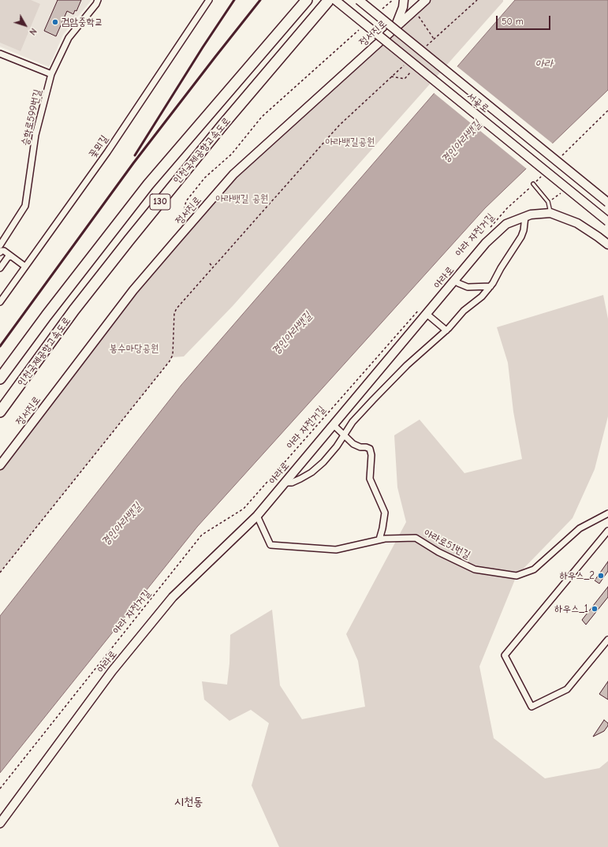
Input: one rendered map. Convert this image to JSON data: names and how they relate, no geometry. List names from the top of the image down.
{
  "streets": {
    "highway": ["인천국제공항고속도로", "130"],
    "main road": ["정서진로", "서곶로", "아라로"],
    "street": ["승학로599번길", "꽃뫼길", "아라로51번길"],
    "path": ["아라 자전거길"]
  },
  "crossings": [
    ["아라 자전거길", "아라로"],
    ["아라로", "아라로51번길"]
  ],
  "districts": ["시천동"],
  "water": ["아라", "경인아라뱃길"],
  "parks": ["아라뱃길공원", "아라뱃길 공원", "봉수마당공원"],
  "places": ["검암중학교", "하우스_2", "하우스_1"],
  "scale_bar": "50 m",
  "north": "bottom right"
}
